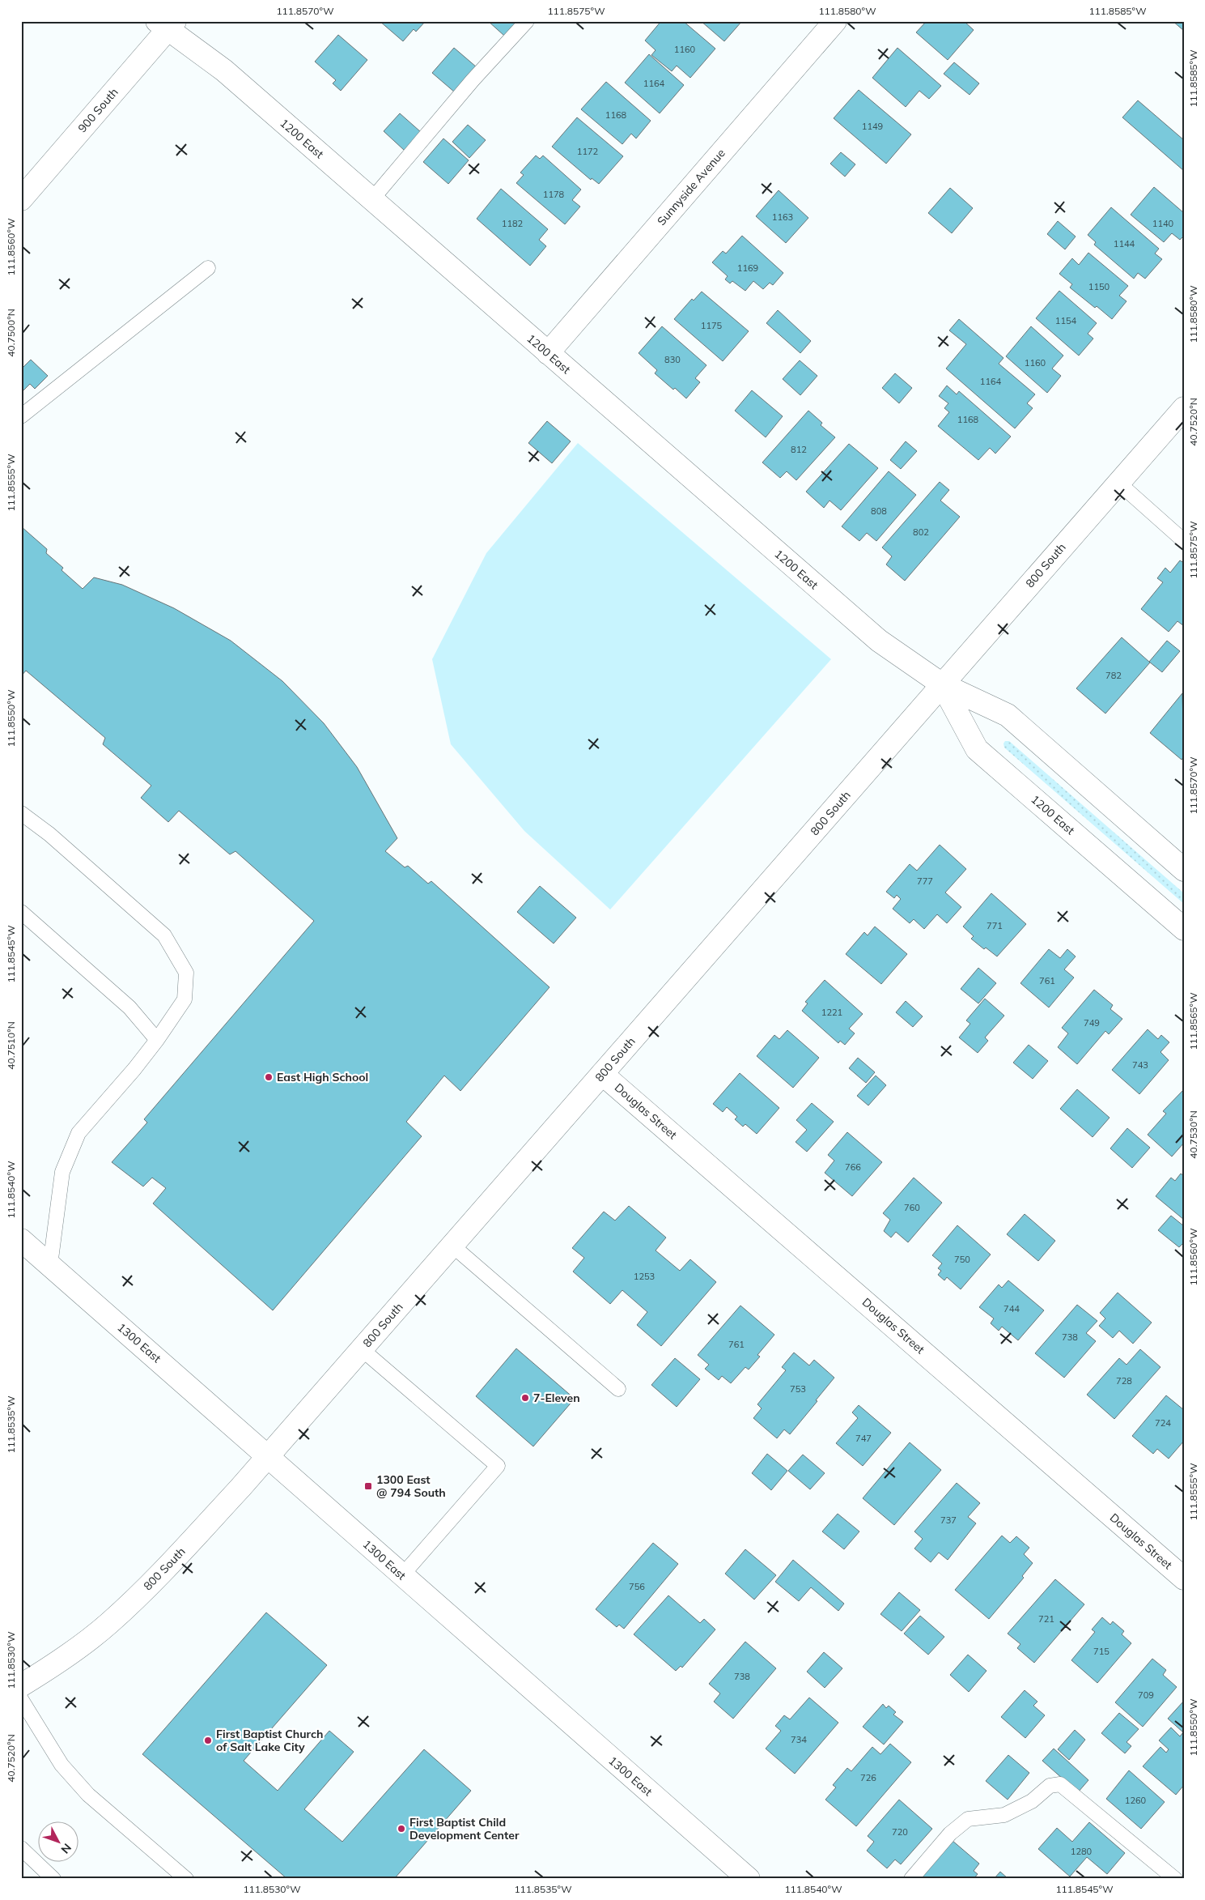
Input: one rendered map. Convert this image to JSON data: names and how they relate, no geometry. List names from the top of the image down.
{
  "streets": {
    "street": [
      "900 South",
      "1200 East",
      "Sunnyside Avenue",
      "800 South",
      "Douglas Street",
      "1300 East"
    ]
  },
  "crossings": [
    ["900 South", "1200 East"],
    ["1200 East", "Sunnyside Avenue"],
    ["1200 East", "800 South"],
    ["800 South", "Douglas Street"],
    ["800 South", "1300 East"]
  ],
  "places": {
    "other": [
      "East High School",
      "7-Eleven",
      "First Baptist Church of Salt Lake City",
      "First Baptist Child Development Center"
    ],
    "transit": ["1300 East @ 794 South"]
  },
  "house_numbers": [
    "1160",
    "1164",
    "1168",
    "1149",
    "1172",
    "1178",
    "1163",
    "1182",
    "1140",
    "1144",
    "1169",
    "1150",
    "1154",
    "1175",
    "830",
    "1160",
    "1164",
    "1168",
    "812",
    "808",
    "802",
    "782",
    "777",
    "771",
    "761",
    "1221",
    "749",
    "743",
    "766",
    "760",
    "750",
    "1253",
    "744",
    "738",
    "761",
    "728",
    "753",
    "724",
    "747",
    "737",
    "756",
    "721",
    "715",
    "738",
    "709",
    "734",
    "726",
    "1260",
    "720",
    "1280"
  ],
  "north": "bottom right",
  "coordinates": [
    "111.8570°W",
    "111.8575°W",
    "111.8580°W",
    "111.8585°W",
    "111.8560°W",
    "40.7500°N",
    "40.7520°N",
    "111.8555°W",
    "111.8550°W",
    "111.8545°W",
    "111.8565°W",
    "40.7510°N",
    "40.7530°N",
    "111.8540°W",
    "111.8535°W",
    "111.8530°W"
  ]
}
